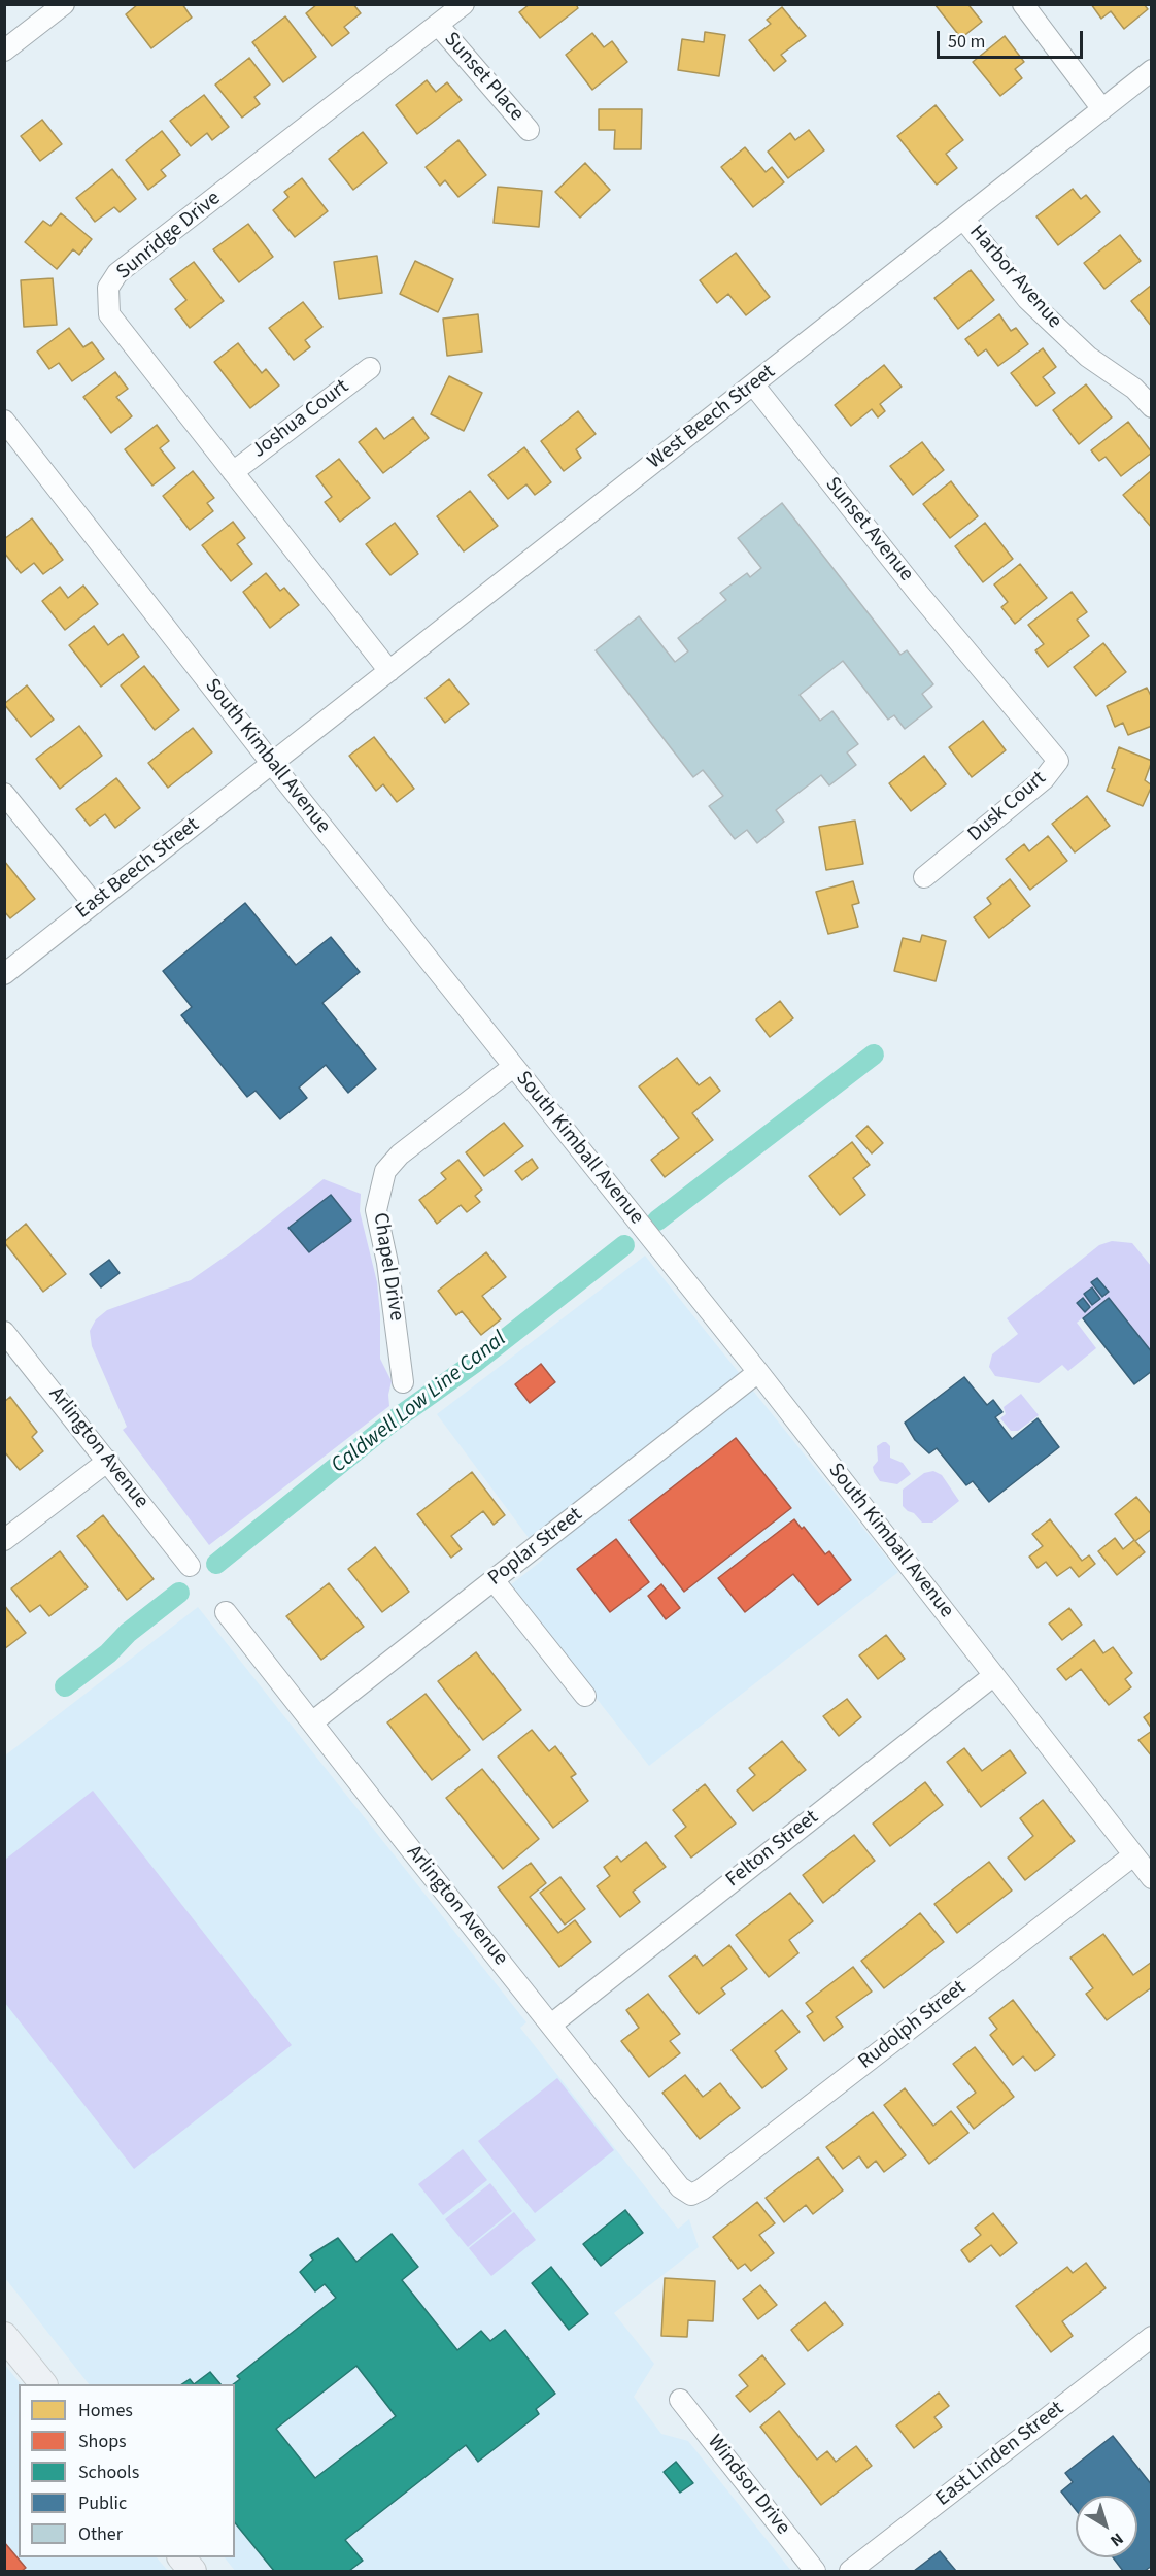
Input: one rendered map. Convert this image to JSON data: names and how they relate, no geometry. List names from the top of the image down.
{
  "streets": {
    "street": [
      "Sunset Place",
      "Sunridge Drive",
      "Harbor Avenue",
      "West Beech Street",
      "Joshua Court",
      "Sunset Avenue",
      "South Kimball Avenue",
      "Dusk Court",
      "East Beech Street",
      "Chapel Drive",
      "Arlington Avenue",
      "Poplar Street",
      "Felton Street",
      "Rudolph Street",
      "East Linden Street",
      "Windsor Drive"
    ]
  },
  "crossings": [
    ["Sunset Place", "Sunridge Drive"],
    ["Sunridge Drive", "West Beech Street"],
    ["Sunridge Drive", "Joshua Court"],
    ["Harbor Avenue", "West Beech Street"],
    ["West Beech Street", "Sunset Avenue"],
    ["West Beech Street", "South Kimball Avenue"],
    ["West Beech Street", "East Beech Street"],
    ["Sunset Avenue", "Dusk Court"],
    ["South Kimball Avenue", "East Beech Street"],
    ["South Kimball Avenue", "Chapel Drive"],
    ["South Kimball Avenue", "Poplar Street"],
    ["South Kimball Avenue", "Felton Street"],
    ["South Kimball Avenue", "Rudolph Street"],
    ["Arlington Avenue", "Poplar Street"],
    ["Arlington Avenue", "Felton Street"],
    ["Arlington Avenue", "Rudolph Street"]
  ],
  "water": ["Caldwell Low Line Canal"],
  "legend": [
    "Homes",
    "Shops",
    "Schools",
    "Public",
    "Other"
  ],
  "scale_bar": "50 m",
  "north": "bottom right"
}
